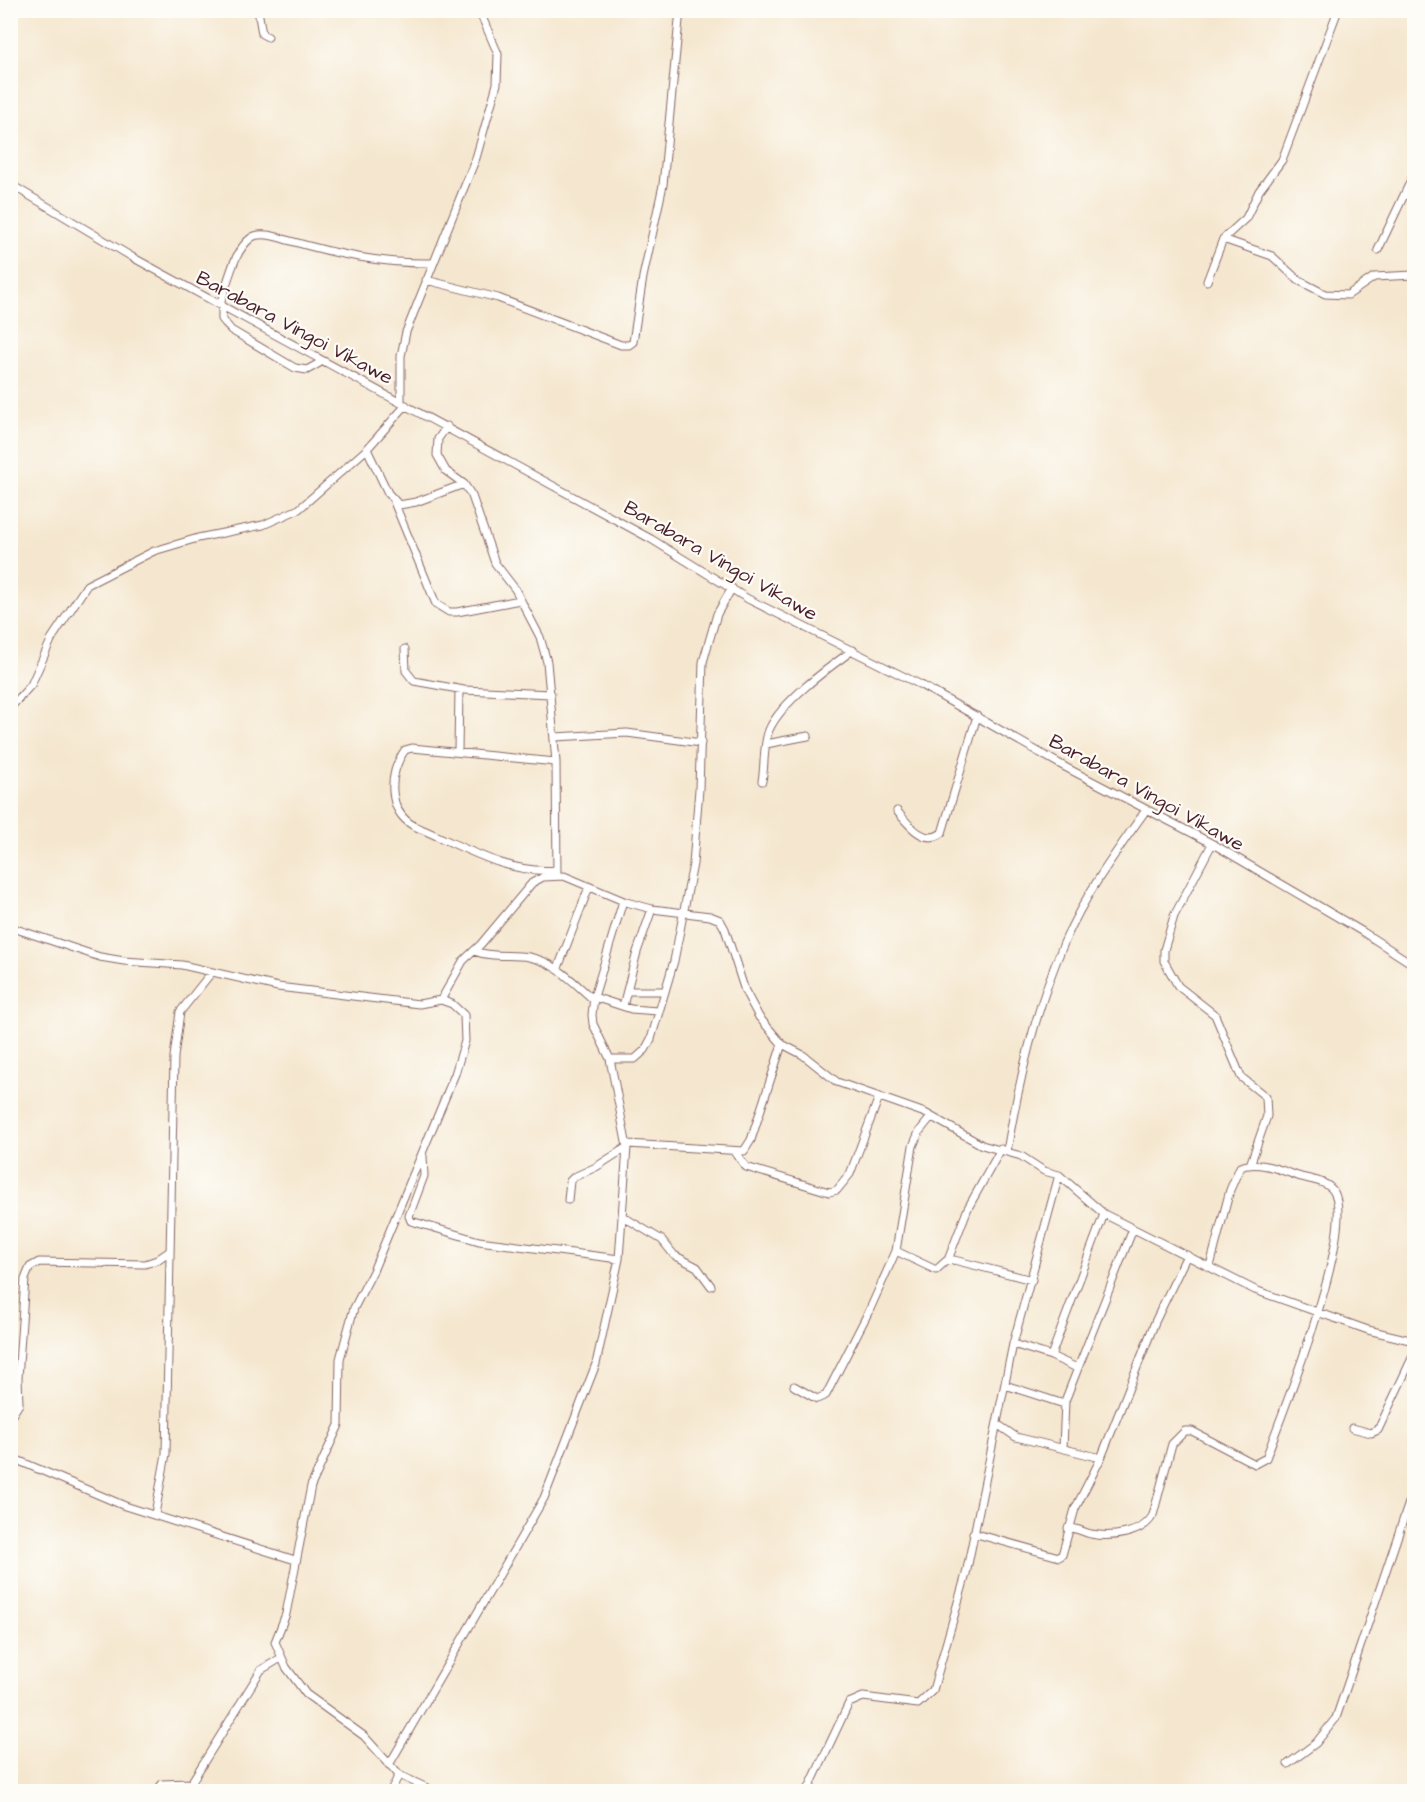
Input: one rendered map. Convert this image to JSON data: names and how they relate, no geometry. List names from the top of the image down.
{
  "streets": {
    "street": ["Barabara Vingoi Vikawe"]
  }
}
